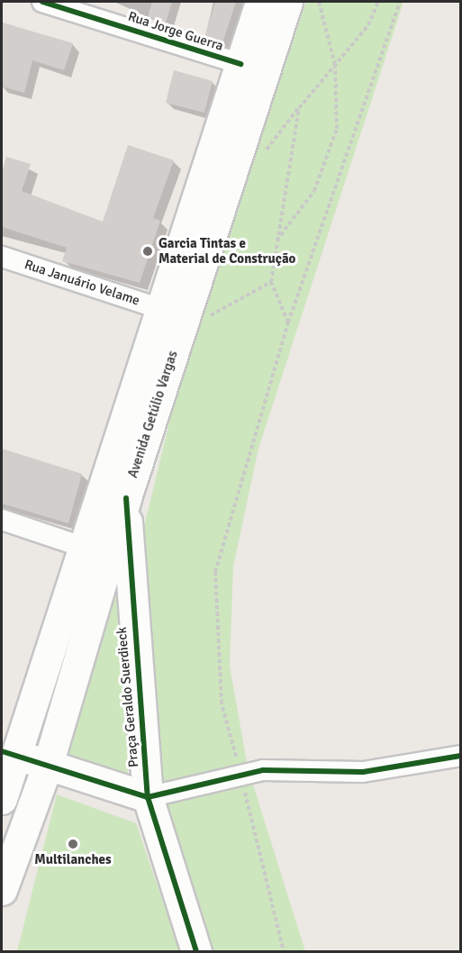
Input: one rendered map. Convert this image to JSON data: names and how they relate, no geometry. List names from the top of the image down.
{
  "streets": {
    "main road": ["Avenida Getúlio Vargas", "Praça Geraldo Suerdieck"],
    "street": ["Rua Jorge Guerra", "Rua Januário Velame"]
  },
  "crossings": [
    ["Rua Jorge Guerra", "Avenida Getúlio Vargas"],
    ["Rua Januário Velame", "Avenida Getúlio Vargas"],
    ["Avenida Getúlio Vargas", "Praça Geraldo Suerdieck"]
  ],
  "places": ["Garcia Tintas e Material de Construção", "Multilanches"]
}
